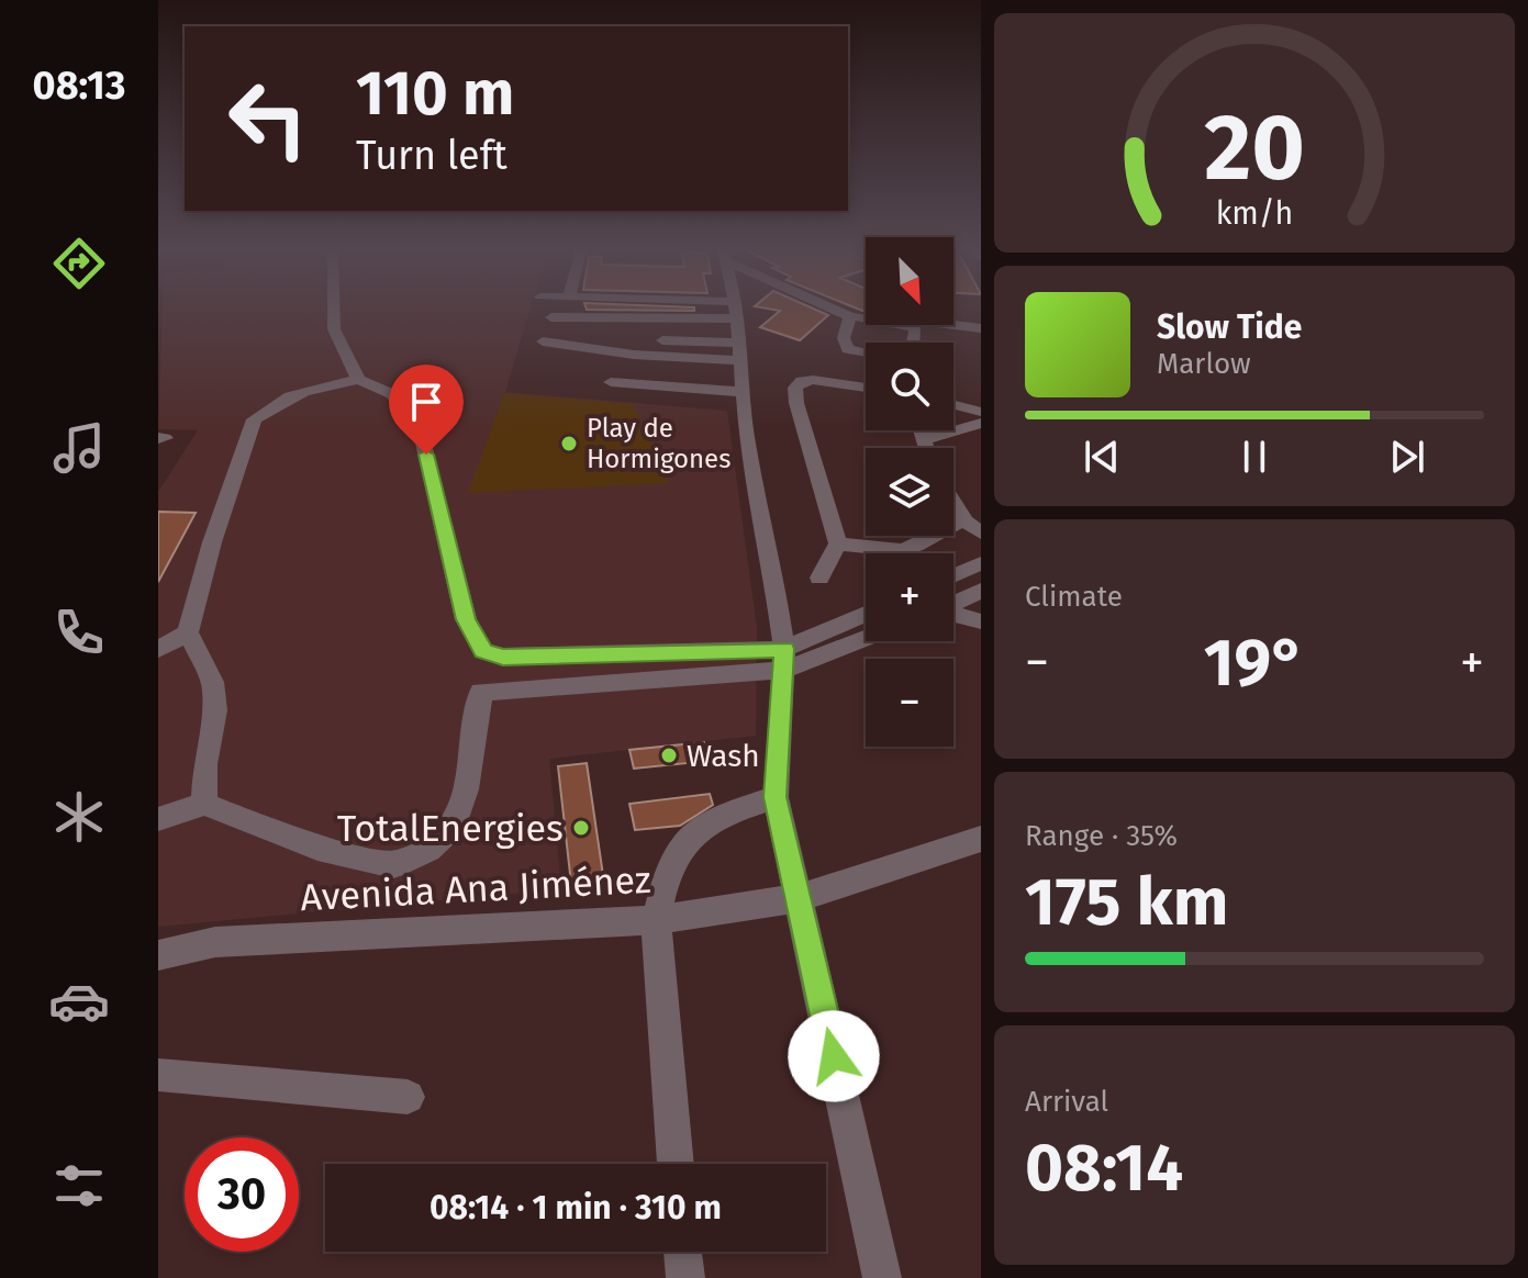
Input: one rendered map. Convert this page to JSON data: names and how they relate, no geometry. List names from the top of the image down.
{
  "streets": {
    "street": ["Avenida Ana Jiménez"]
  },
  "places": ["Play de Hormigones", "Wash", "TotalEnergies"],
  "north": "bottom right",
  "page": {
    "tabs": "08:13",
    "turn": ["110 m", "Turn left"],
    "map_buttons": ["+", "−"],
    "song": ["Slow Tide", "Marlow"],
    "tile": [
      "Climate",
      ["Range · 35%", "175 km"],
      ["Arrival", "08:14"]
    ],
    "heat": ["−", "19°", "+"],
    "limit": "30",
    "trip": "08:14 · 1 min · 310 m",
    "gauge": ["20", "km/h"]
  }
}
